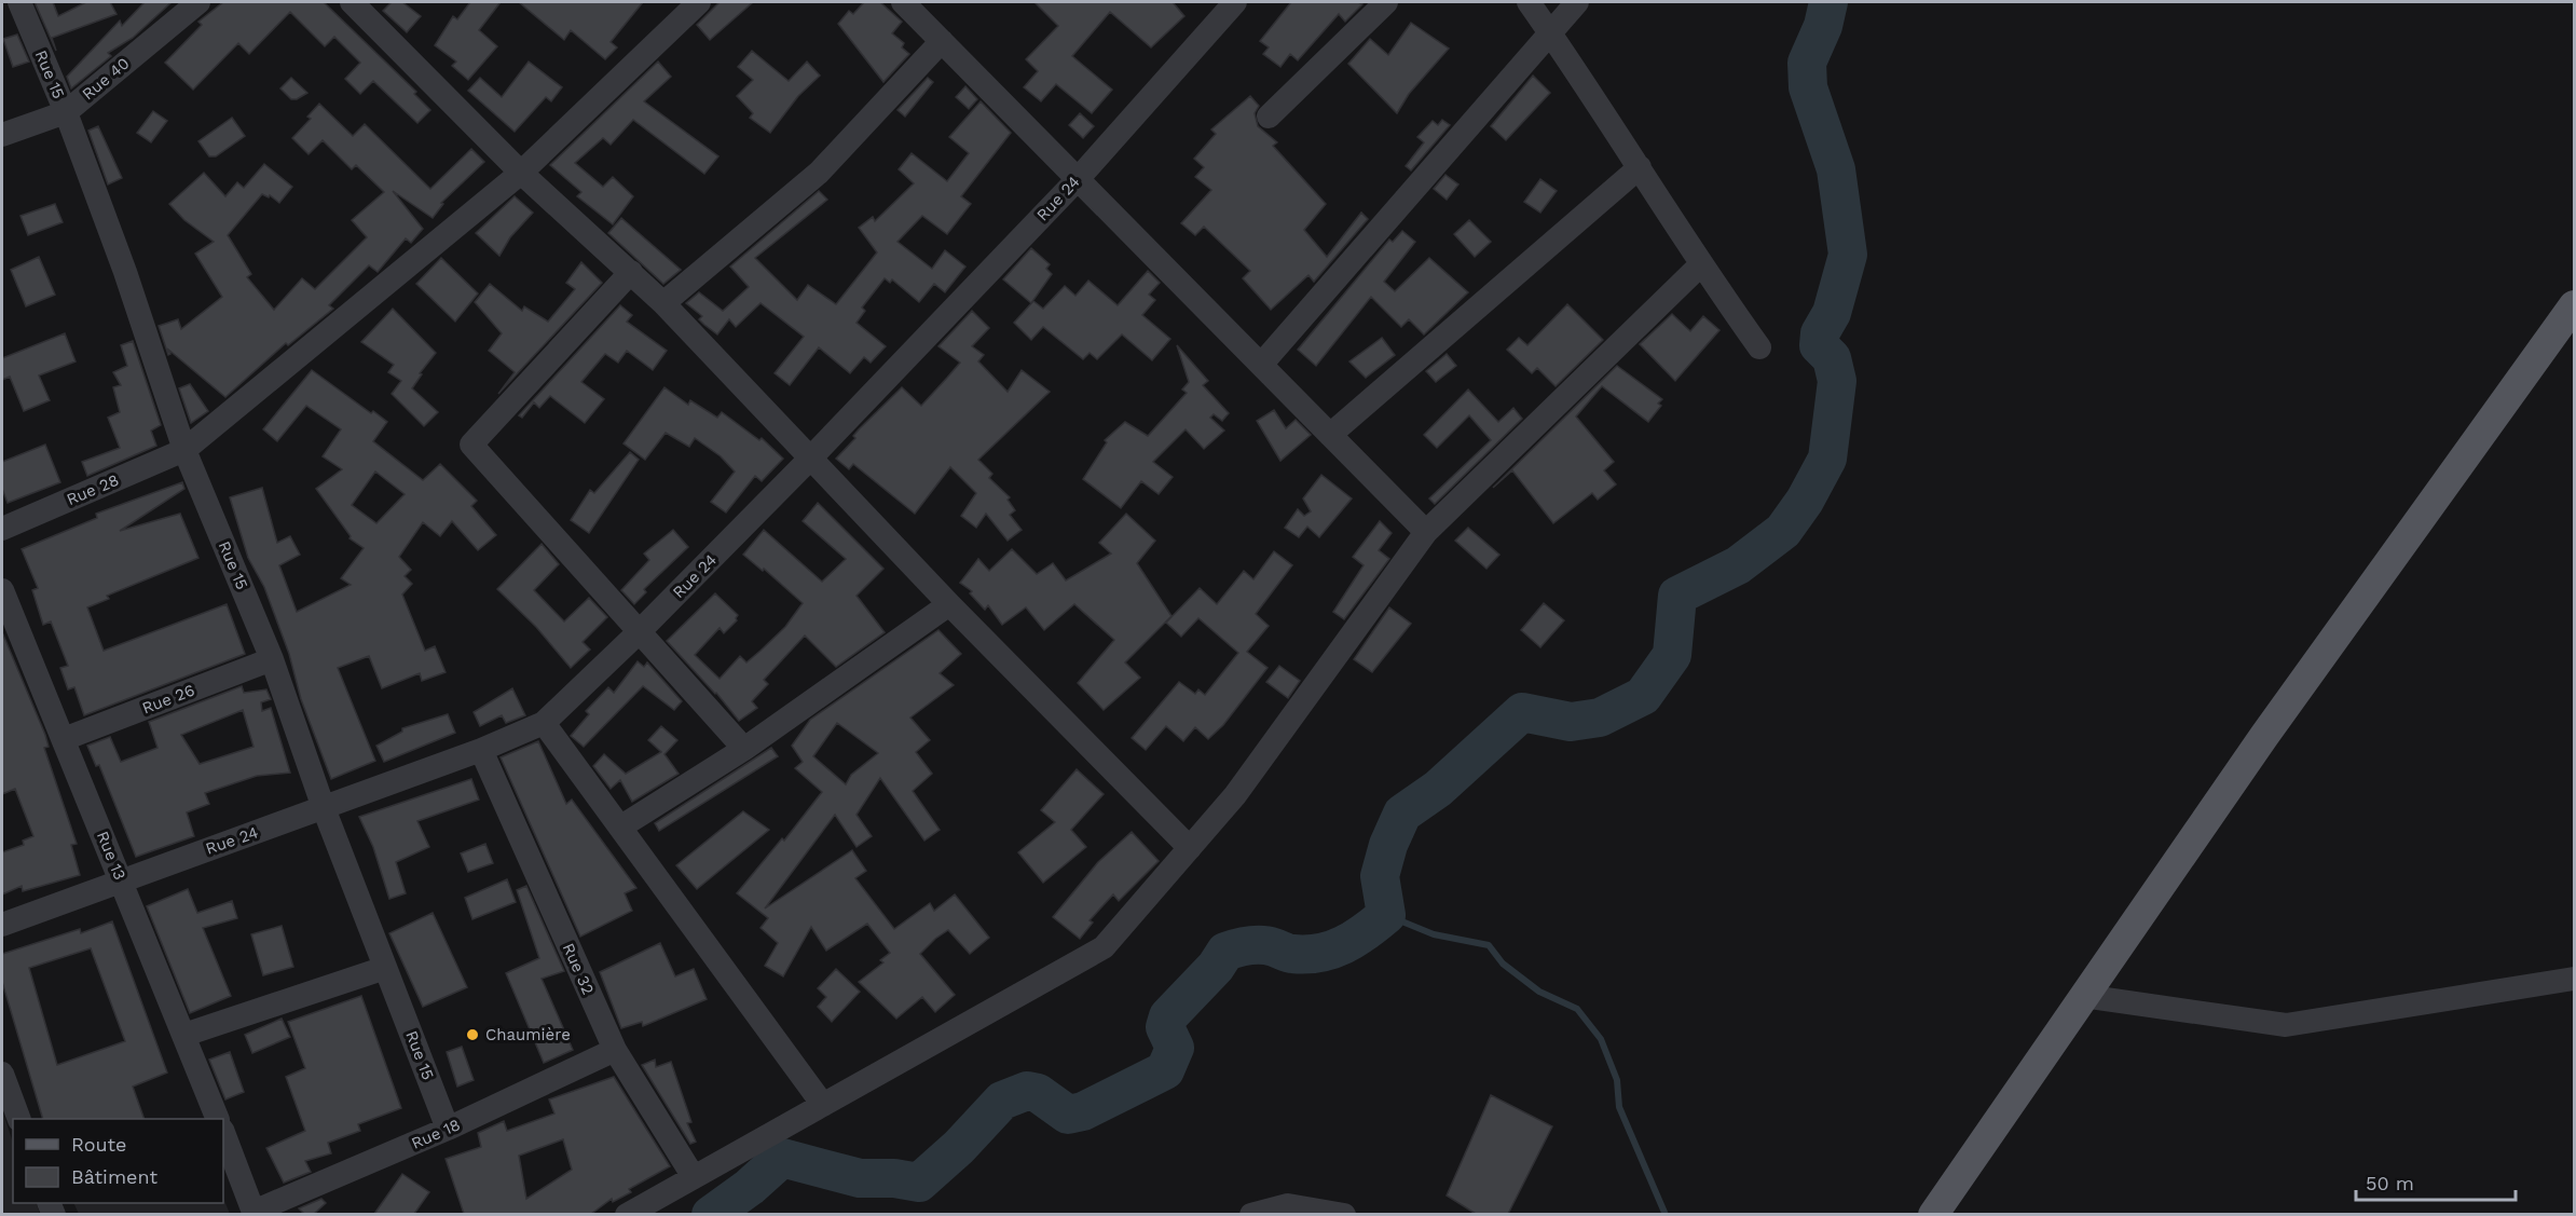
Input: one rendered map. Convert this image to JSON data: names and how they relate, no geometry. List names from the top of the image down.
{
  "streets": {
    "street": [
      "Rue 15",
      "Rue 40",
      "Rue 24",
      "Rue 28",
      "Rue 26",
      "Rue 13",
      "Rue 32",
      "Rue 18"
    ]
  },
  "crossings": [
    ["Rue 15", "Rue 40"],
    ["Rue 15", "Rue 24"],
    ["Rue 15", "Rue 28"],
    ["Rue 15", "Rue 26"],
    ["Rue 15", "Rue 18"],
    ["Rue 24", "Rue 13"],
    ["Rue 24", "Rue 32"],
    ["Rue 26", "Rue 13"],
    ["Rue 32", "Rue 18"]
  ],
  "places": ["Chaumière"],
  "legend": ["Route", "Bâtiment"],
  "scale_bar": "50 m"
}
